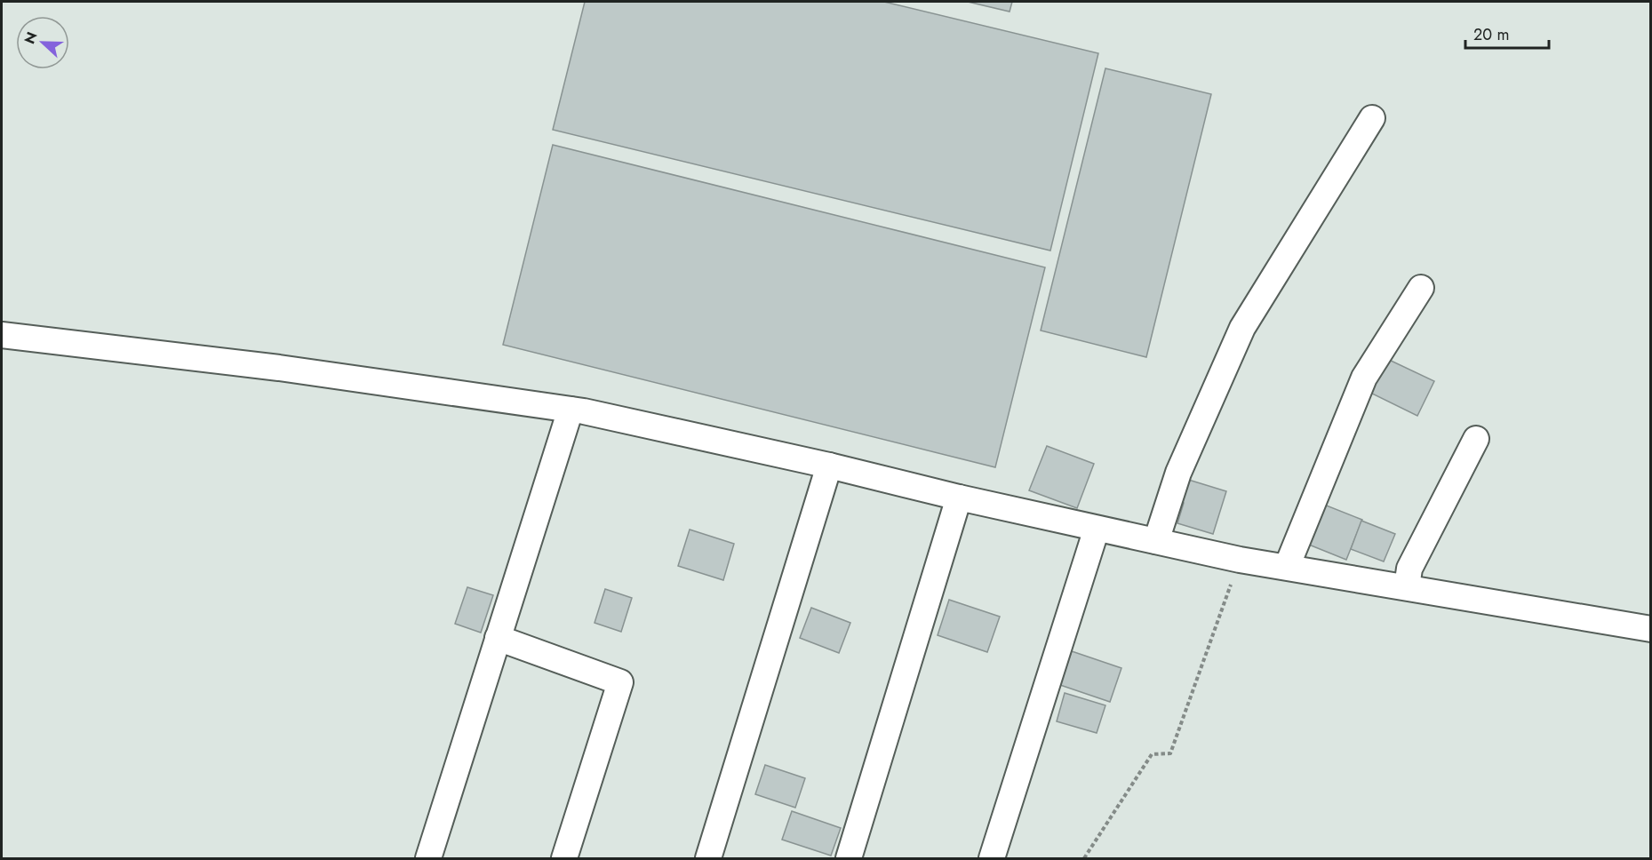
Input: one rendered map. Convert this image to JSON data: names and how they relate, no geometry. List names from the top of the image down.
{
  "scale_bar": "20 m",
  "north": "left"
}
